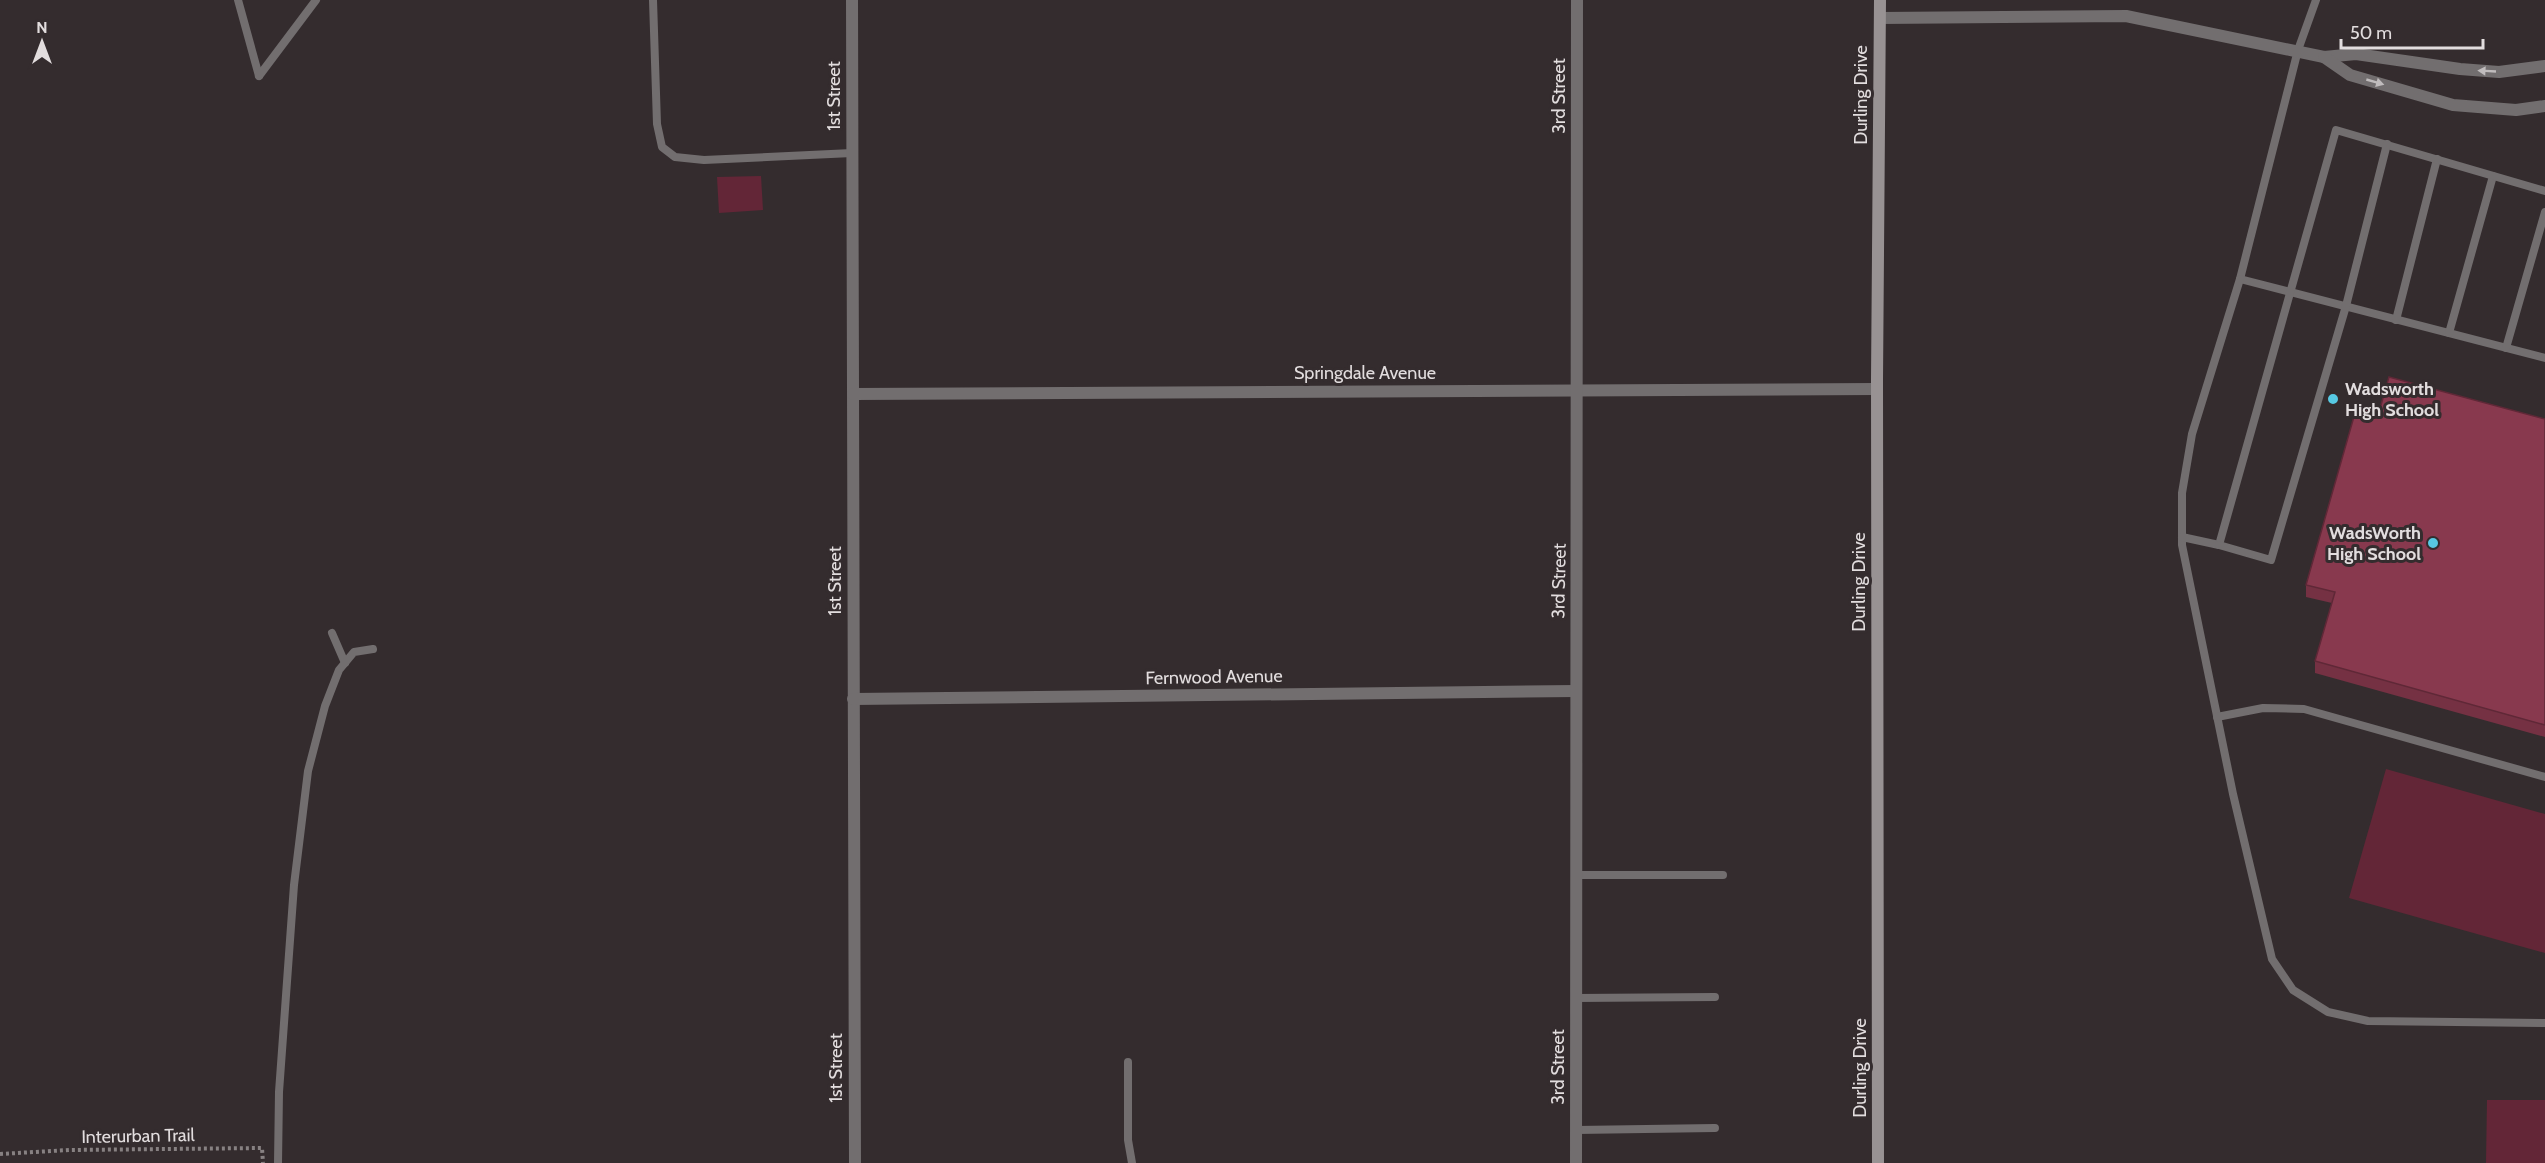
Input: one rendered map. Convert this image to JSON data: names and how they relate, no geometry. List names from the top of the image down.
{
  "streets": {
    "street": [
      "Durling Drive",
      "1st Street",
      "3rd Street",
      "Springdale Avenue",
      "Fernwood Avenue"
    ],
    "path": ["Interurban Trail"]
  },
  "crossings": [
    ["Durling Drive", "Springdale Avenue"],
    ["1st Street", "Springdale Avenue"],
    ["1st Street", "Fernwood Avenue"],
    ["3rd Street", "Springdale Avenue"],
    ["3rd Street", "Fernwood Avenue"]
  ],
  "places": ["Wadsworth High School", "WadsWorth High School"],
  "scale_bar": "50 m",
  "north": "top"
}
